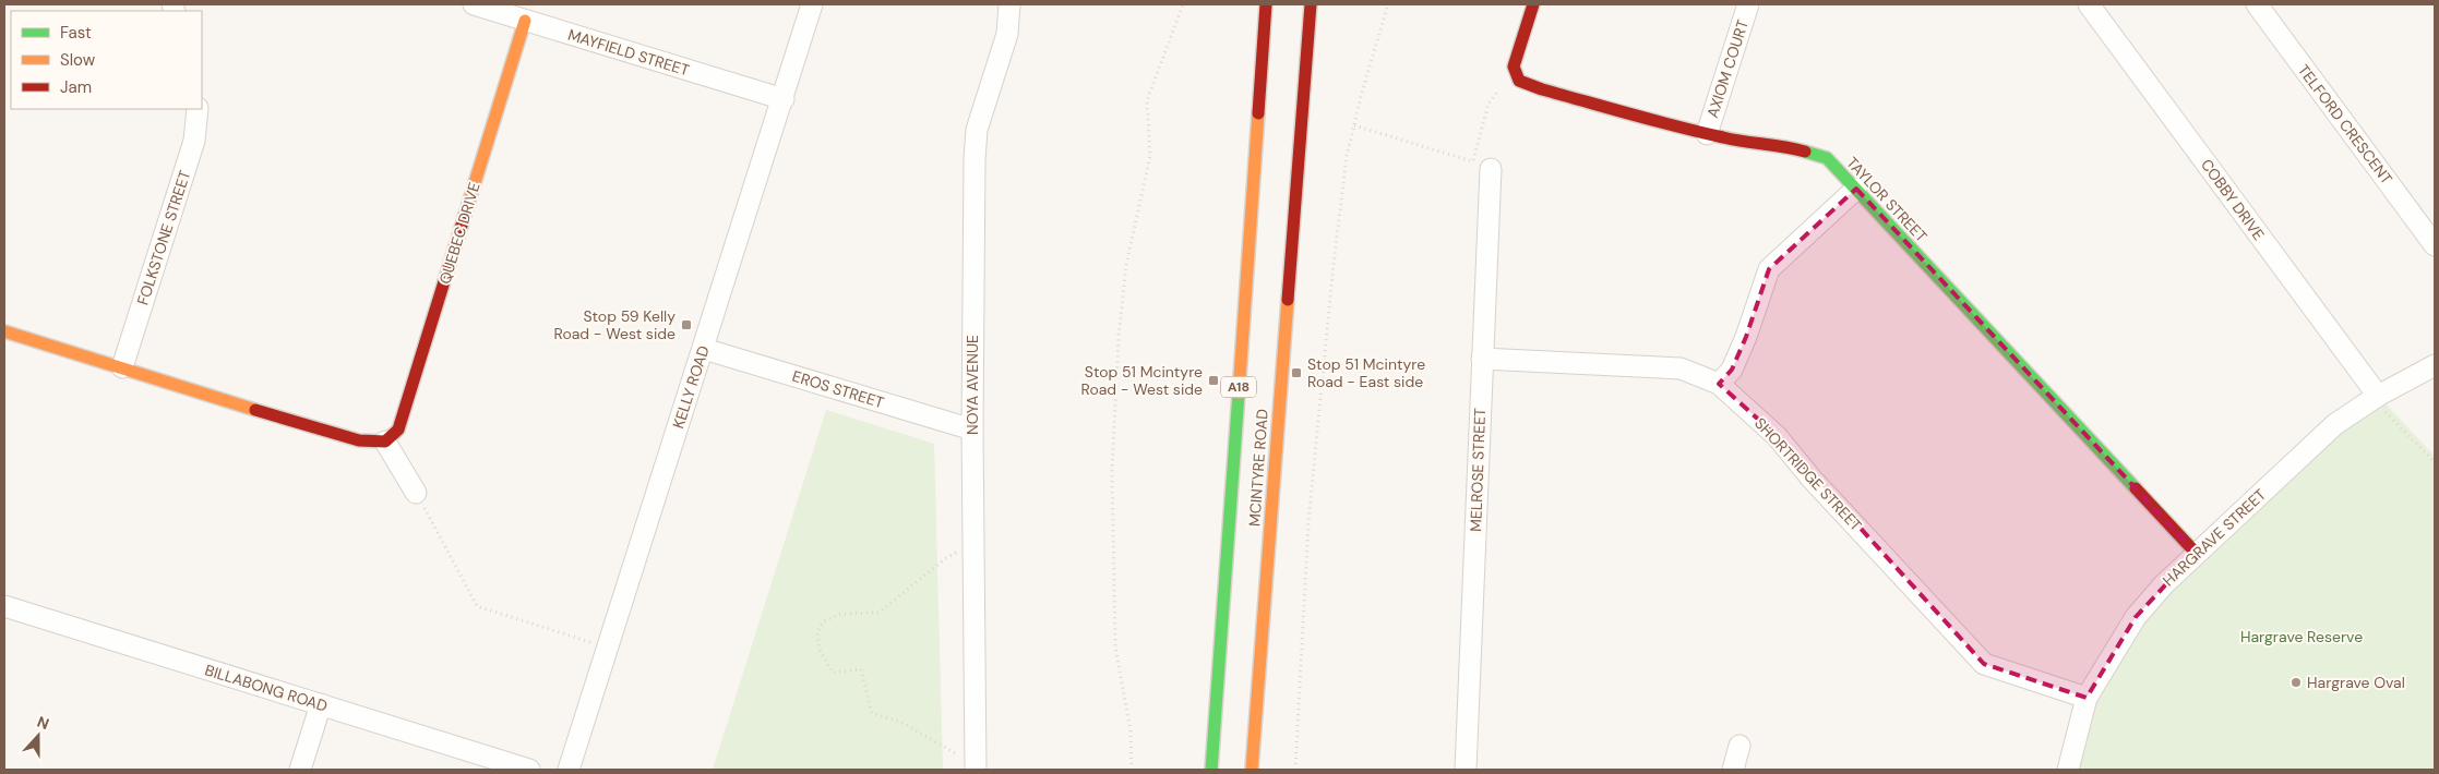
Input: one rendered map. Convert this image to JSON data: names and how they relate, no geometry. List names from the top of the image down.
{
  "streets": {
    "street": [
      "MAYFIELD STREET",
      "AXIOM COURT",
      "TELFORD CRESCENT",
      "TAYLOR STREET",
      "COBBY DRIVE",
      "QUEBEC DRIVE",
      "FOLKSTONE STREET",
      "NOYA AVENUE",
      "KELLY ROAD",
      "A18",
      "EROS STREET",
      "MCINTYRE ROAD",
      "MELROSE STREET",
      "SHORTRIDGE STREET",
      "HARGRAVE STREET",
      "BILLABONG ROAD"
    ]
  },
  "crossings": [
    ["MAYFIELD STREET", "QUEBEC DRIVE"],
    ["MAYFIELD STREET", "KELLY ROAD"],
    ["AXIOM COURT", "TAYLOR STREET"],
    ["TAYLOR STREET", "HARGRAVE STREET"],
    ["COBBY DRIVE", "HARGRAVE STREET"],
    ["NOYA AVENUE", "EROS STREET"],
    ["KELLY ROAD", "EROS STREET"],
    ["MELROSE STREET", "SHORTRIDGE STREET"],
    ["SHORTRIDGE STREET", "HARGRAVE STREET"]
  ],
  "parks": ["Hargrave Reserve"],
  "places": {
    "transit": ["Stop 59 Kelly Road - West side", "Stop 51 Mcintyre Road - East side", "Stop 51 Mcintyre Road - West side"],
    "other": ["Hargrave Oval"]
  },
  "legend": ["Fast", "Slow", "Jam"],
  "north": "top"
}
